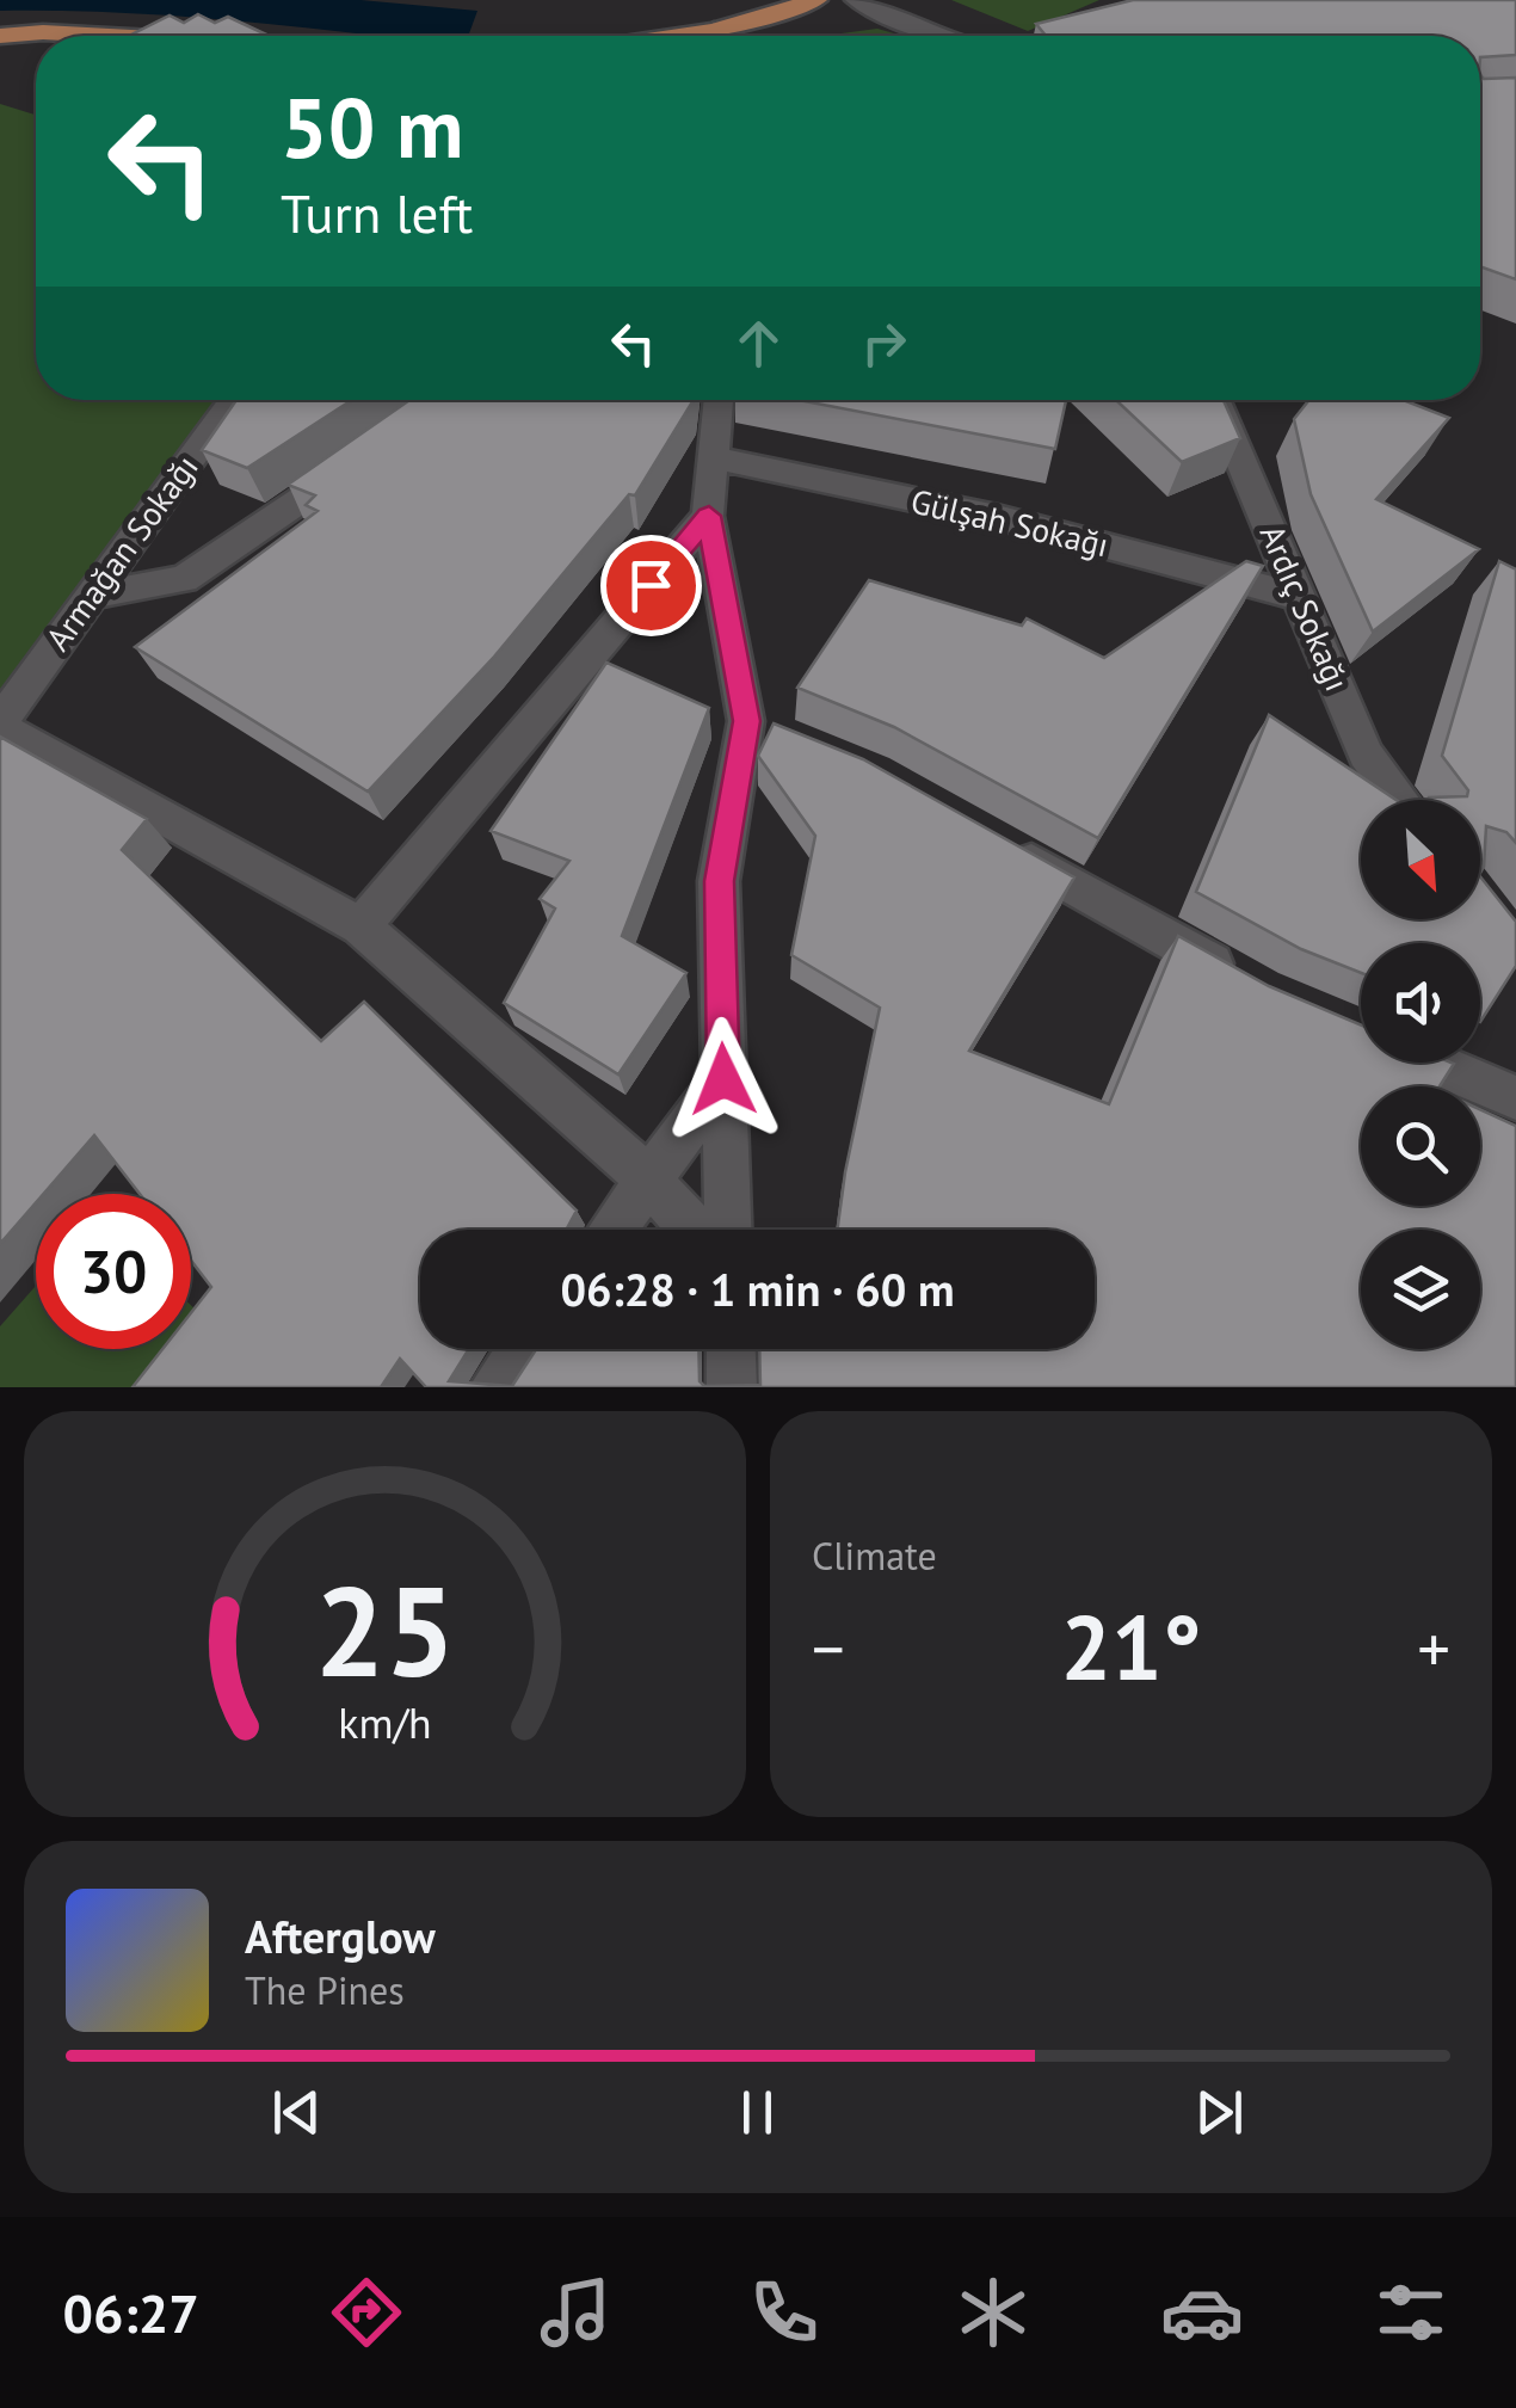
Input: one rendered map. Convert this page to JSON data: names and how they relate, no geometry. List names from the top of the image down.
{
  "streets": {
    "street": ["Gülşah Sokağı", "Armağan Sokağı", "Ardıç Sokağı"]
  },
  "crossings": [
    ["Gülşah Sokağı", "Ardıç Sokağı"]
  ],
  "north": "bottom right",
  "page": {
    "turn": ["50 m", "Turn left"],
    "limit": "30",
    "trip": "06:28 · 1 min · 60 m",
    "tile": "Climate",
    "heat": ["−", "21°", "+"],
    "song": ["Afterglow", "The Pines"],
    "tabs": "06:27",
    "gauge": ["25", "km/h"]
  }
}
